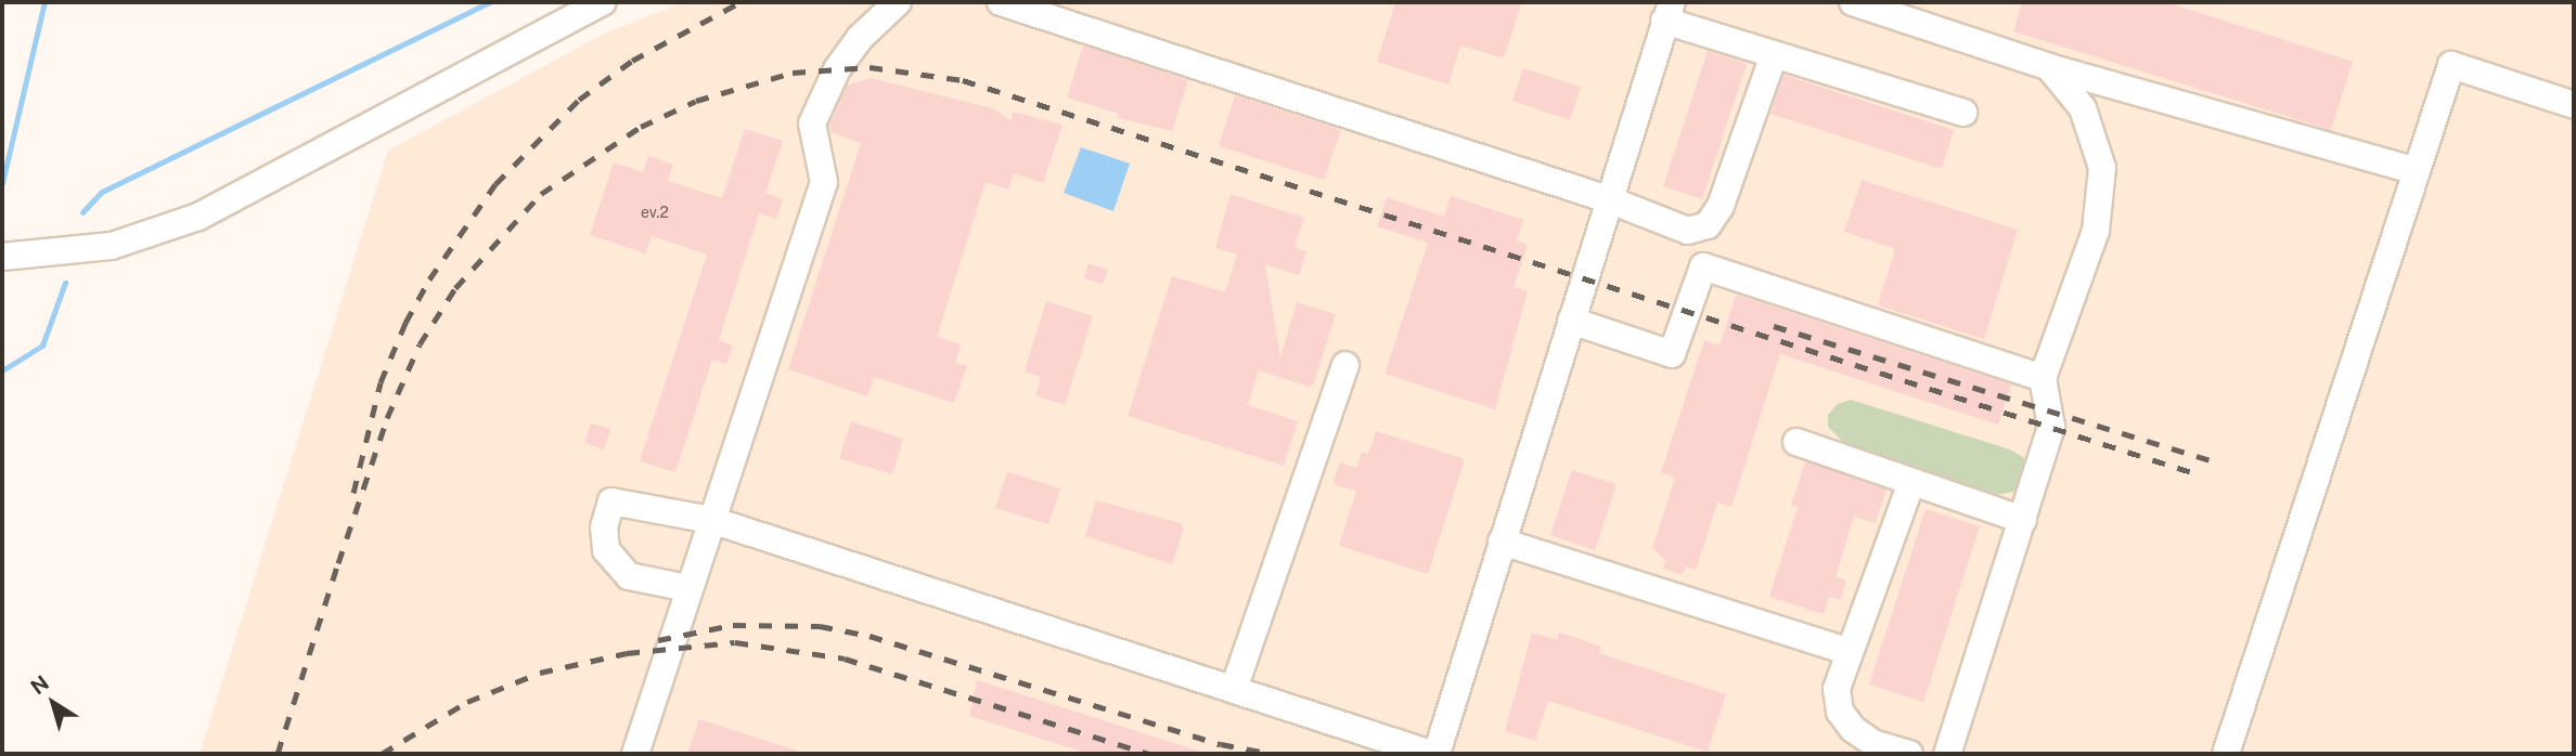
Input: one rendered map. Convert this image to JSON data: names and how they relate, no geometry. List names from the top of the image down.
{
  "house_numbers": ["ev.2"],
  "north": "top left"
}
